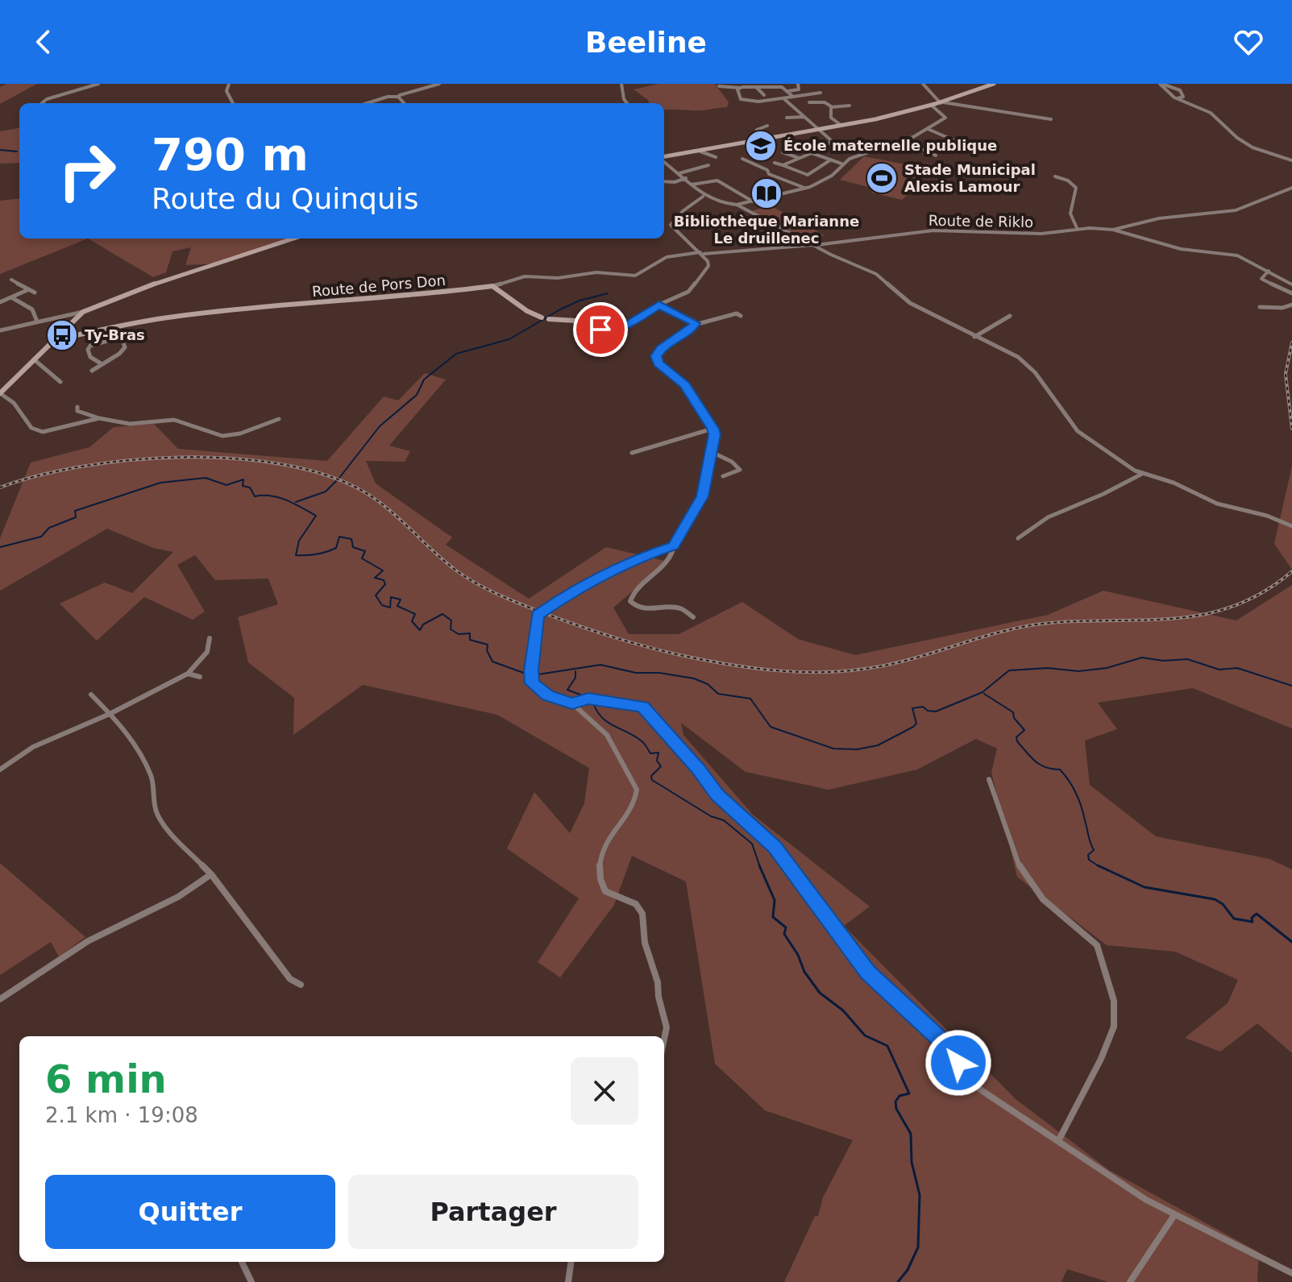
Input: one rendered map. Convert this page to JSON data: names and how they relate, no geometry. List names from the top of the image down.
{
  "streets": {
    "street": ["Route de Riklo", "Route de Pors Don"]
  },
  "crossings": [
    ["Route de Riklo", "Route de Pors Don"]
  ],
  "places": {
    "school or university": ["École maternelle publique"],
    "sports": ["Stade Municipal Alexis Lamour"],
    "library": ["Bibliothèque Marianne Le druillenec"],
    "bus stop": ["Ty-Bras"]
  },
  "page": {
    "header": "Beeline",
    "turn": ["790 m", "Route du Quinquis"],
    "heading": ["6 min", "2.1 km · 19:08"],
    "buttons": ["Quitter", "Partager"]
  }
}
